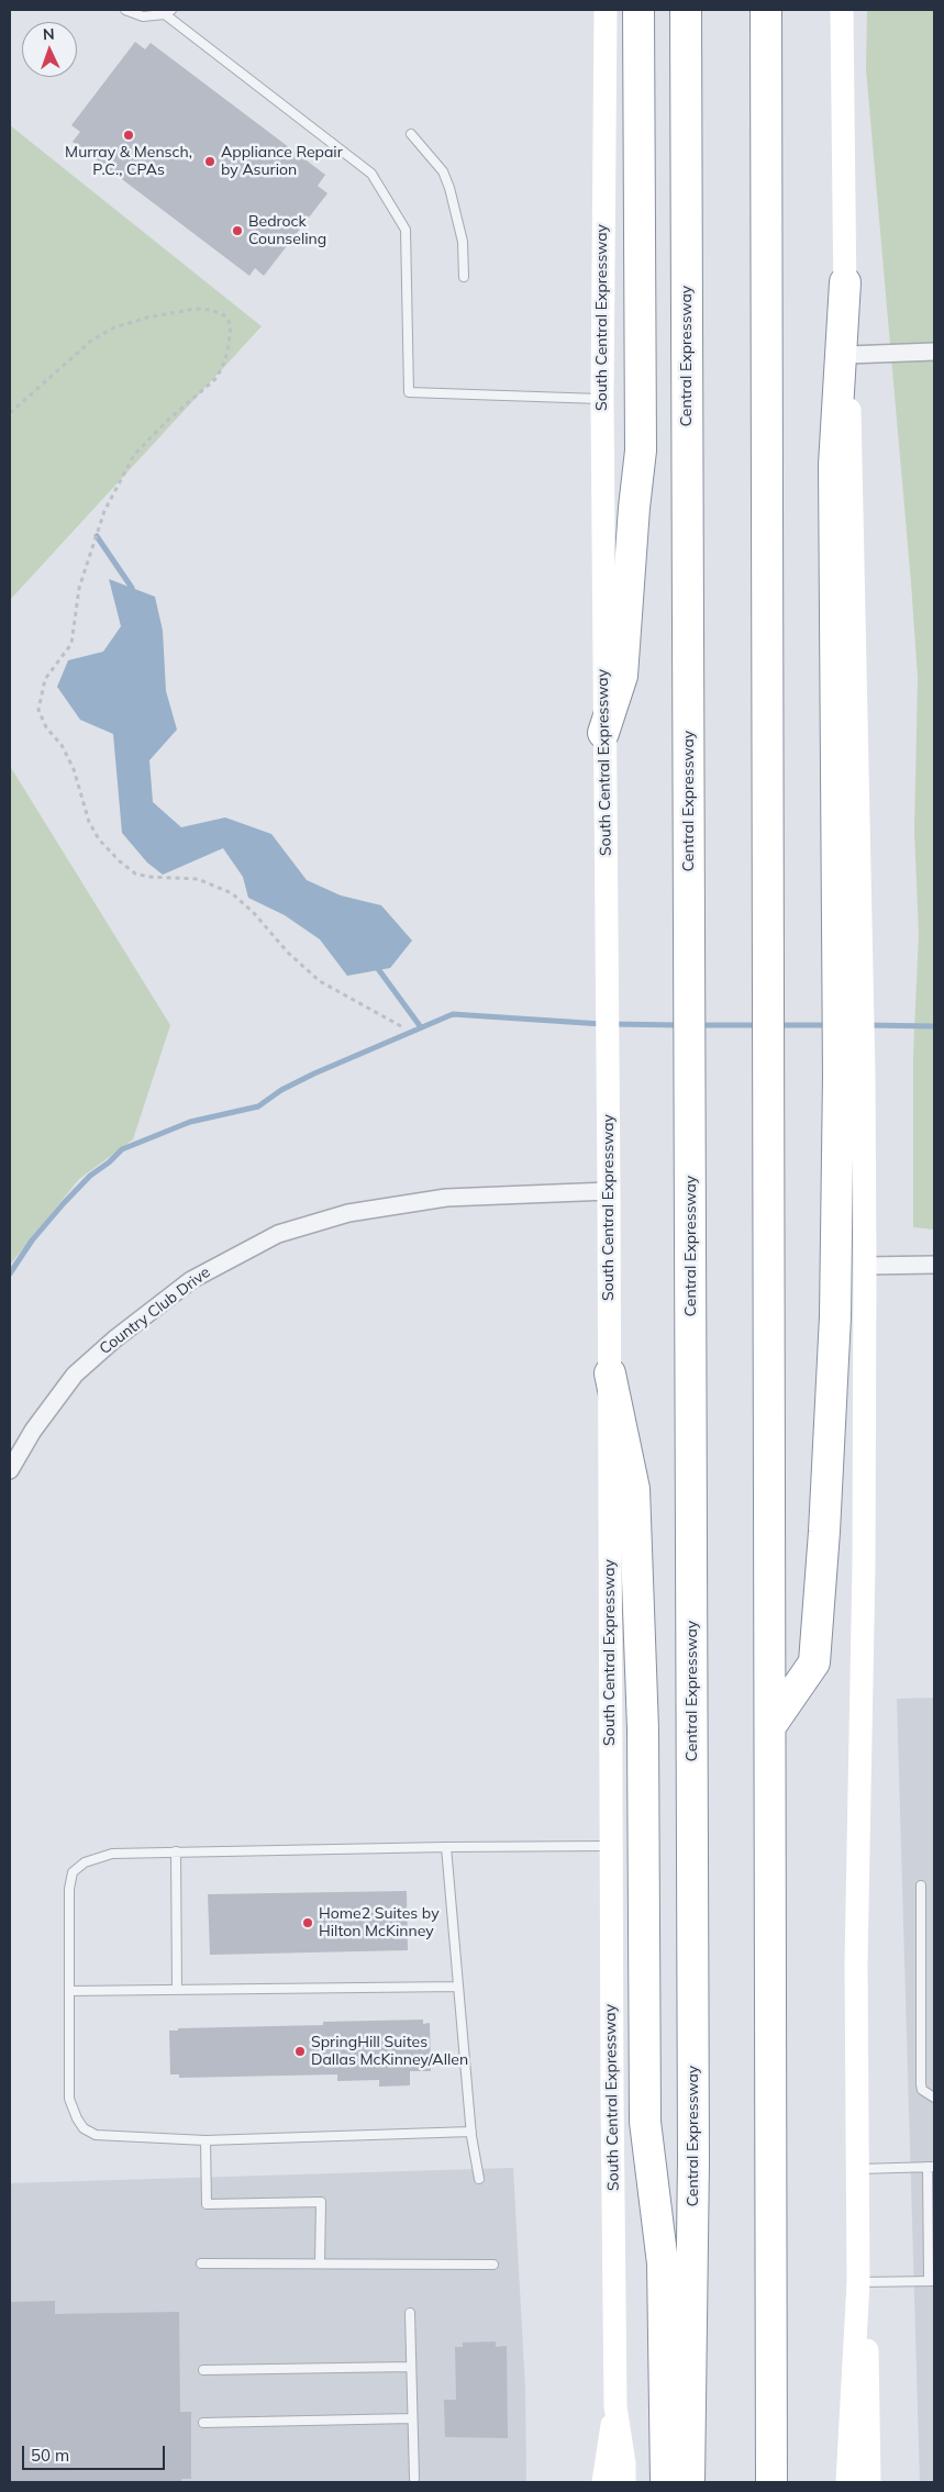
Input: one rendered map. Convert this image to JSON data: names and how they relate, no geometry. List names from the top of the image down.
{
  "streets": {
    "highway": ["Central Expressway"],
    "main road": ["South Central Expressway"],
    "street": ["Country Club Drive"]
  },
  "crossings": [
    ["South Central Expressway", "Country Club Drive"]
  ],
  "places": [
    "Murray & Mensch, P.C., CPAs",
    "Appliance Repair by Asurion",
    "Bedrock Counseling",
    "Home2 Suites by Hilton McKinney",
    "SpringHill Suites Dallas McKinney/Allen"
  ],
  "scale_bar": "50 m",
  "north": "top"
}
